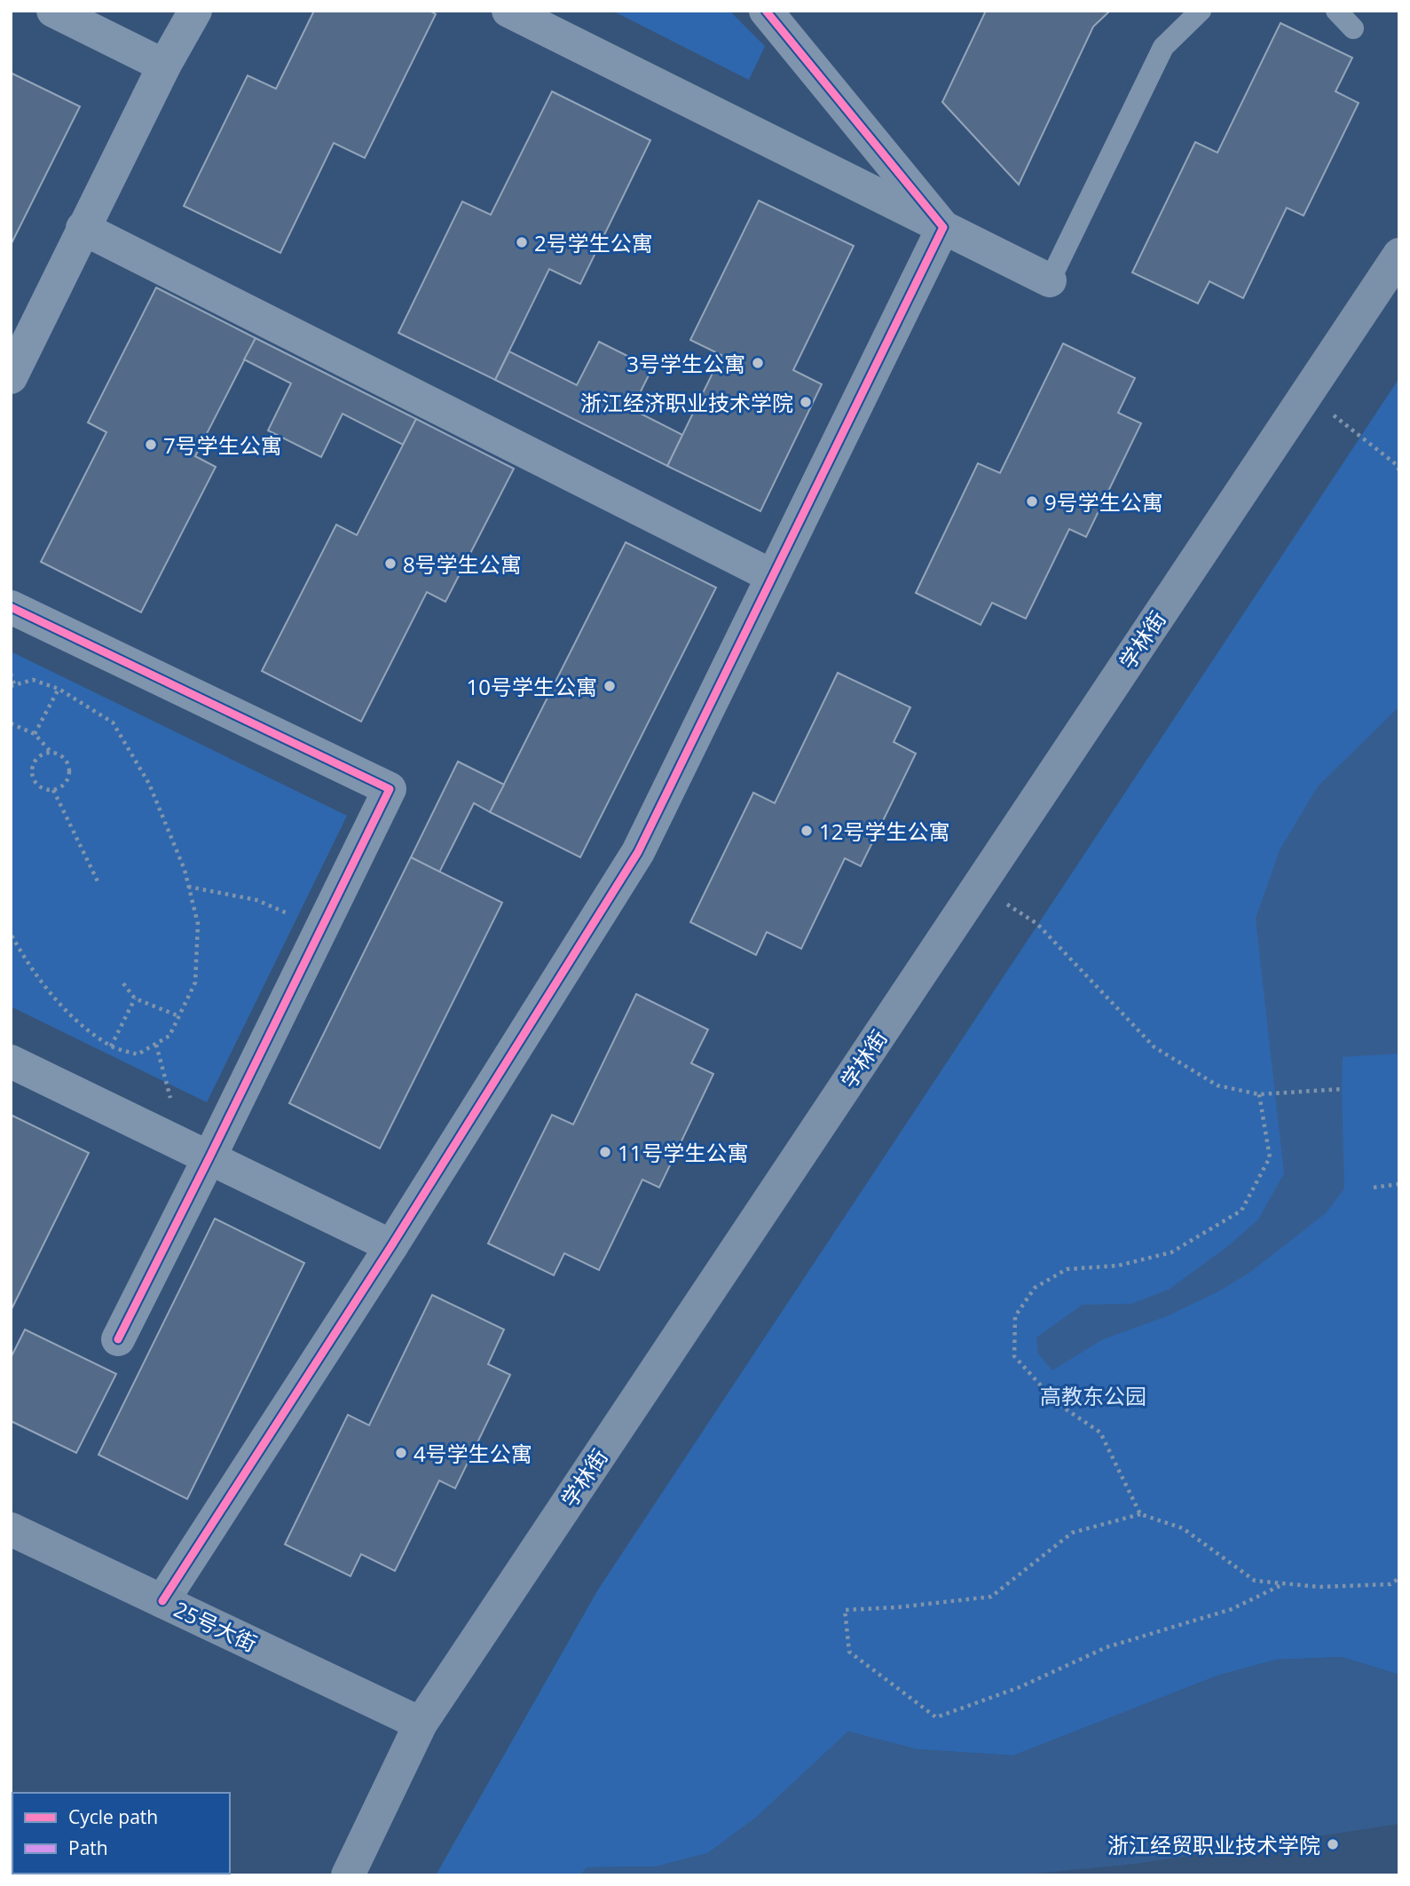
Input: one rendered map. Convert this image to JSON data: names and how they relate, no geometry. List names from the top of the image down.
{
  "streets": {
    "main road": ["学林街", "25号大街"]
  },
  "crossings": [
    ["学林街", "25号大街"]
  ],
  "parks": ["高教东公园"],
  "places": [
    "2号学生公寓",
    "3号学生公寓",
    "浙江经济职业技术学院",
    "7号学生公寓",
    "9号学生公寓",
    "8号学生公寓",
    "10号学生公寓",
    "12号学生公寓",
    "11号学生公寓",
    "4号学生公寓",
    "浙江经贸职业技术学院"
  ],
  "legend": ["Cycle path", "Path"]
}
